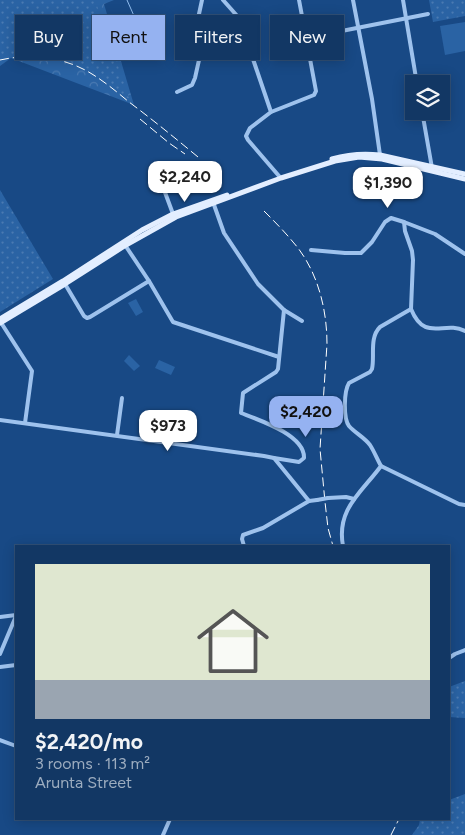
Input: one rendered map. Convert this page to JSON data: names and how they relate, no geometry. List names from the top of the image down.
{
  "page": {
    "chip": [
      "Buy",
      "Rent",
      "Filters",
      "New"
    ],
    "price": [
      "$2,240",
      "$1,390",
      "$2,420",
      "$973"
    ],
    "list": [
      {
        "name": "$2,420/mo",
        "note": "3 rooms · 113 m² · Arunta Street"
      }
    ]
  }
}
